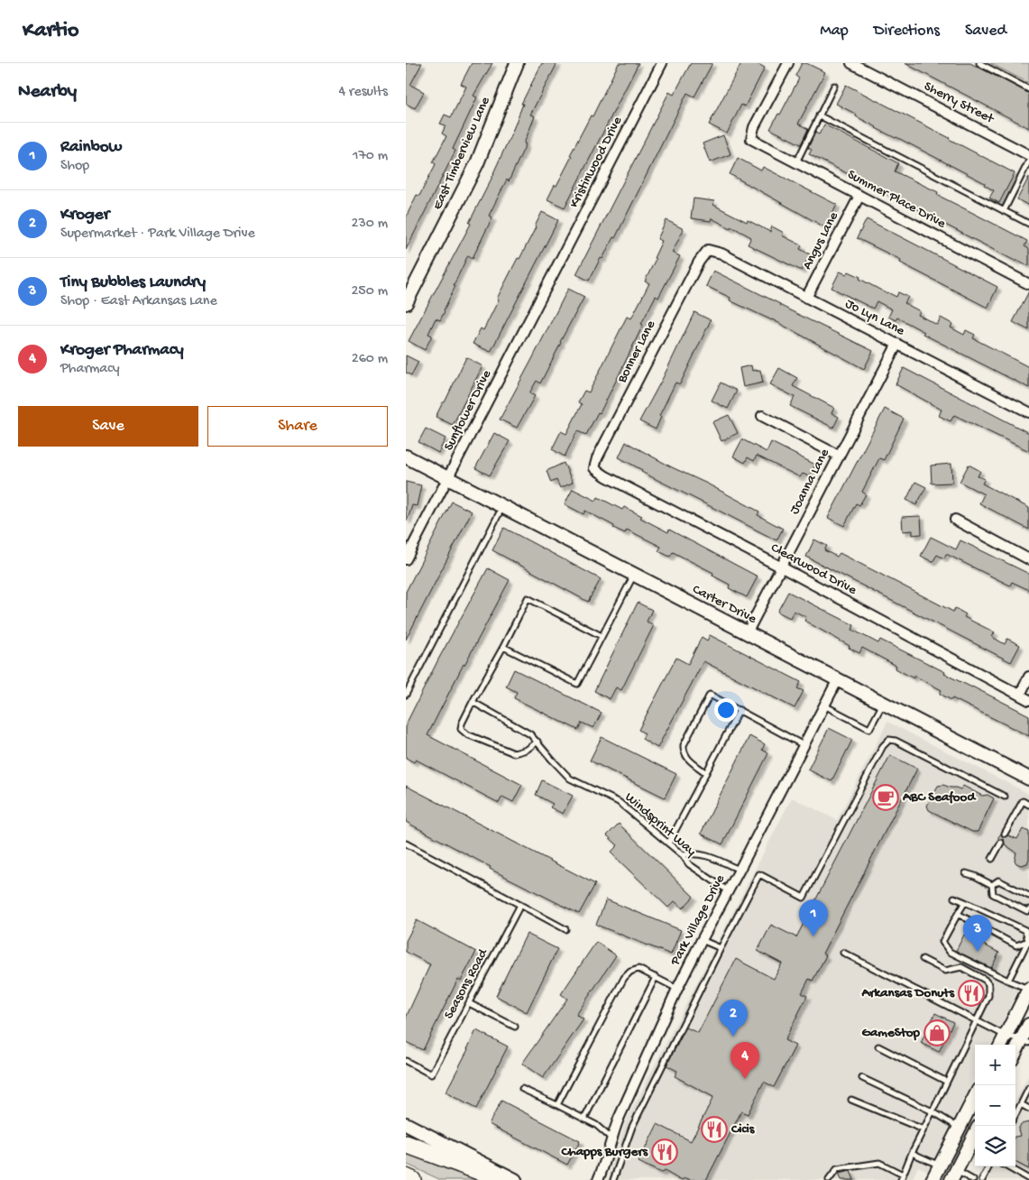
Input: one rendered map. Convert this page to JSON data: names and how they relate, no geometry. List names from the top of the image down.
{
  "streets": {
    "street": [
      "Sherry Street",
      "East Timberview Lane",
      "Kristinwood Drive",
      "Summer Place Drive",
      "Angus Lane",
      "Jo Lyn Lane",
      "Bonner Lane",
      "Sunflower Drive",
      "Joanna Lane",
      "Clearwood Drive",
      "Carter Drive",
      "Park Village Drive"
    ],
    "lane": ["Windsprint Way", "Seasons Road"]
  },
  "crossings": [
    ["Kristinwood Drive", "Sunflower Drive"],
    ["Summer Place Drive", "Angus Lane"],
    ["Angus Lane", "Jo Lyn Lane"],
    ["Jo Lyn Lane", "Bonner Lane"],
    ["Jo Lyn Lane", "Joanna Lane"],
    ["Bonner Lane", "Clearwood Drive"],
    ["Sunflower Drive", "Carter Drive"],
    ["Joanna Lane", "Clearwood Drive"],
    ["Joanna Lane", "Carter Drive"],
    ["Carter Drive", "Park Village Drive"],
    ["Windsprint Way", "Park Village Drive"]
  ],
  "places": {
    "cafe": ["ABC Seafood"],
    "restaurant": ["Arkansas Donuts", "Cicis", "Chapps Burgers"],
    "shop": ["GameStop"]
  },
  "page": {
    "header": "Kartio",
    "nav": ["Map", "Directions", "Saved"],
    "heading": ["Nearby", "4 results"],
    "list": [
      {
        "mark": "1",
        "name": "Rainbow",
        "note": "Shop",
        "value": "170 m"
      },
      {
        "mark": "2",
        "name": "Kroger",
        "note": "Supermarket · Park Village Drive",
        "value": "230 m"
      },
      {
        "mark": "3",
        "name": "Tiny Bubbles Laundry",
        "note": "Shop · East Arkansas Lane",
        "value": "250 m"
      },
      {
        "mark": "4",
        "name": "Kroger Pharmacy",
        "note": "Pharmacy",
        "value": "260 m"
      }
    ],
    "buttons": ["Save", "Share"],
    "pins": [
      "1",
      "3",
      "2",
      "4"
    ],
    "map_buttons": ["+", "−"]
  }
}
